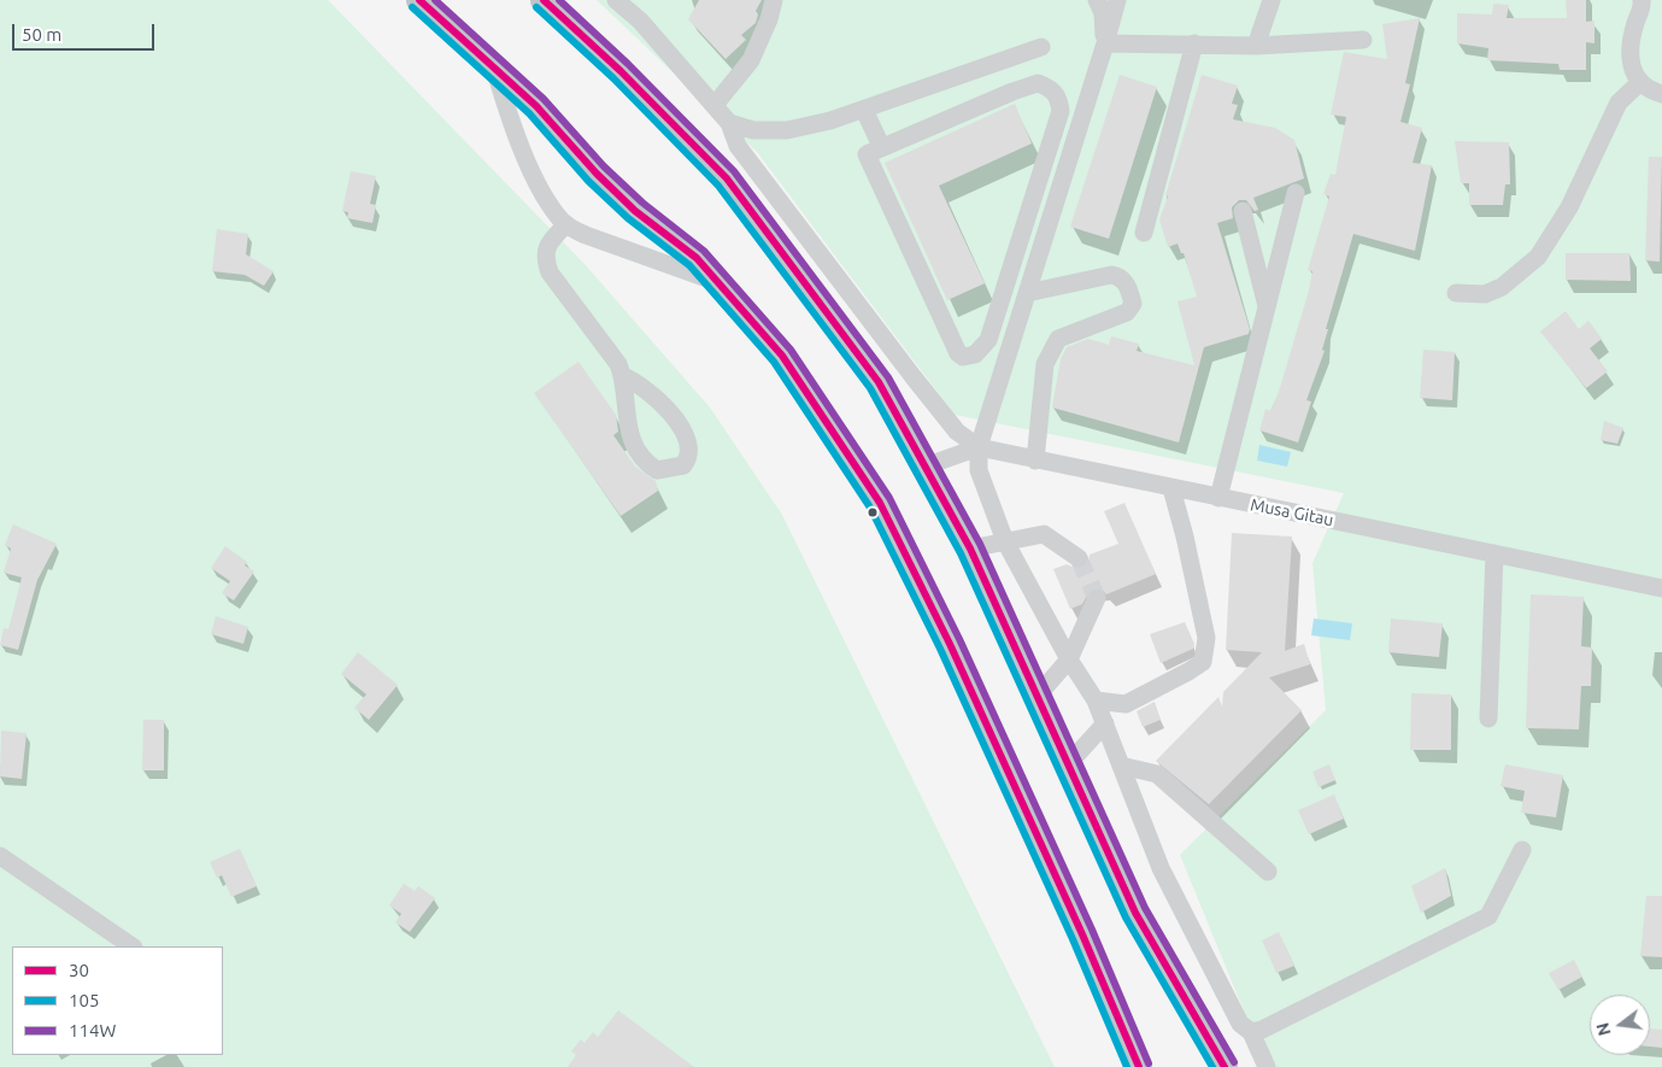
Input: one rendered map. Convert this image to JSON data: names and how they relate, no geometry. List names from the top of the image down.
{
  "streets": {
    "street": ["Musa Gitau"]
  },
  "lines": ["transit line 30", "transit line 114W", "transit line 105"],
  "legend": ["30", "105", "114W"],
  "scale_bar": "50 m",
  "north": "left"
}
